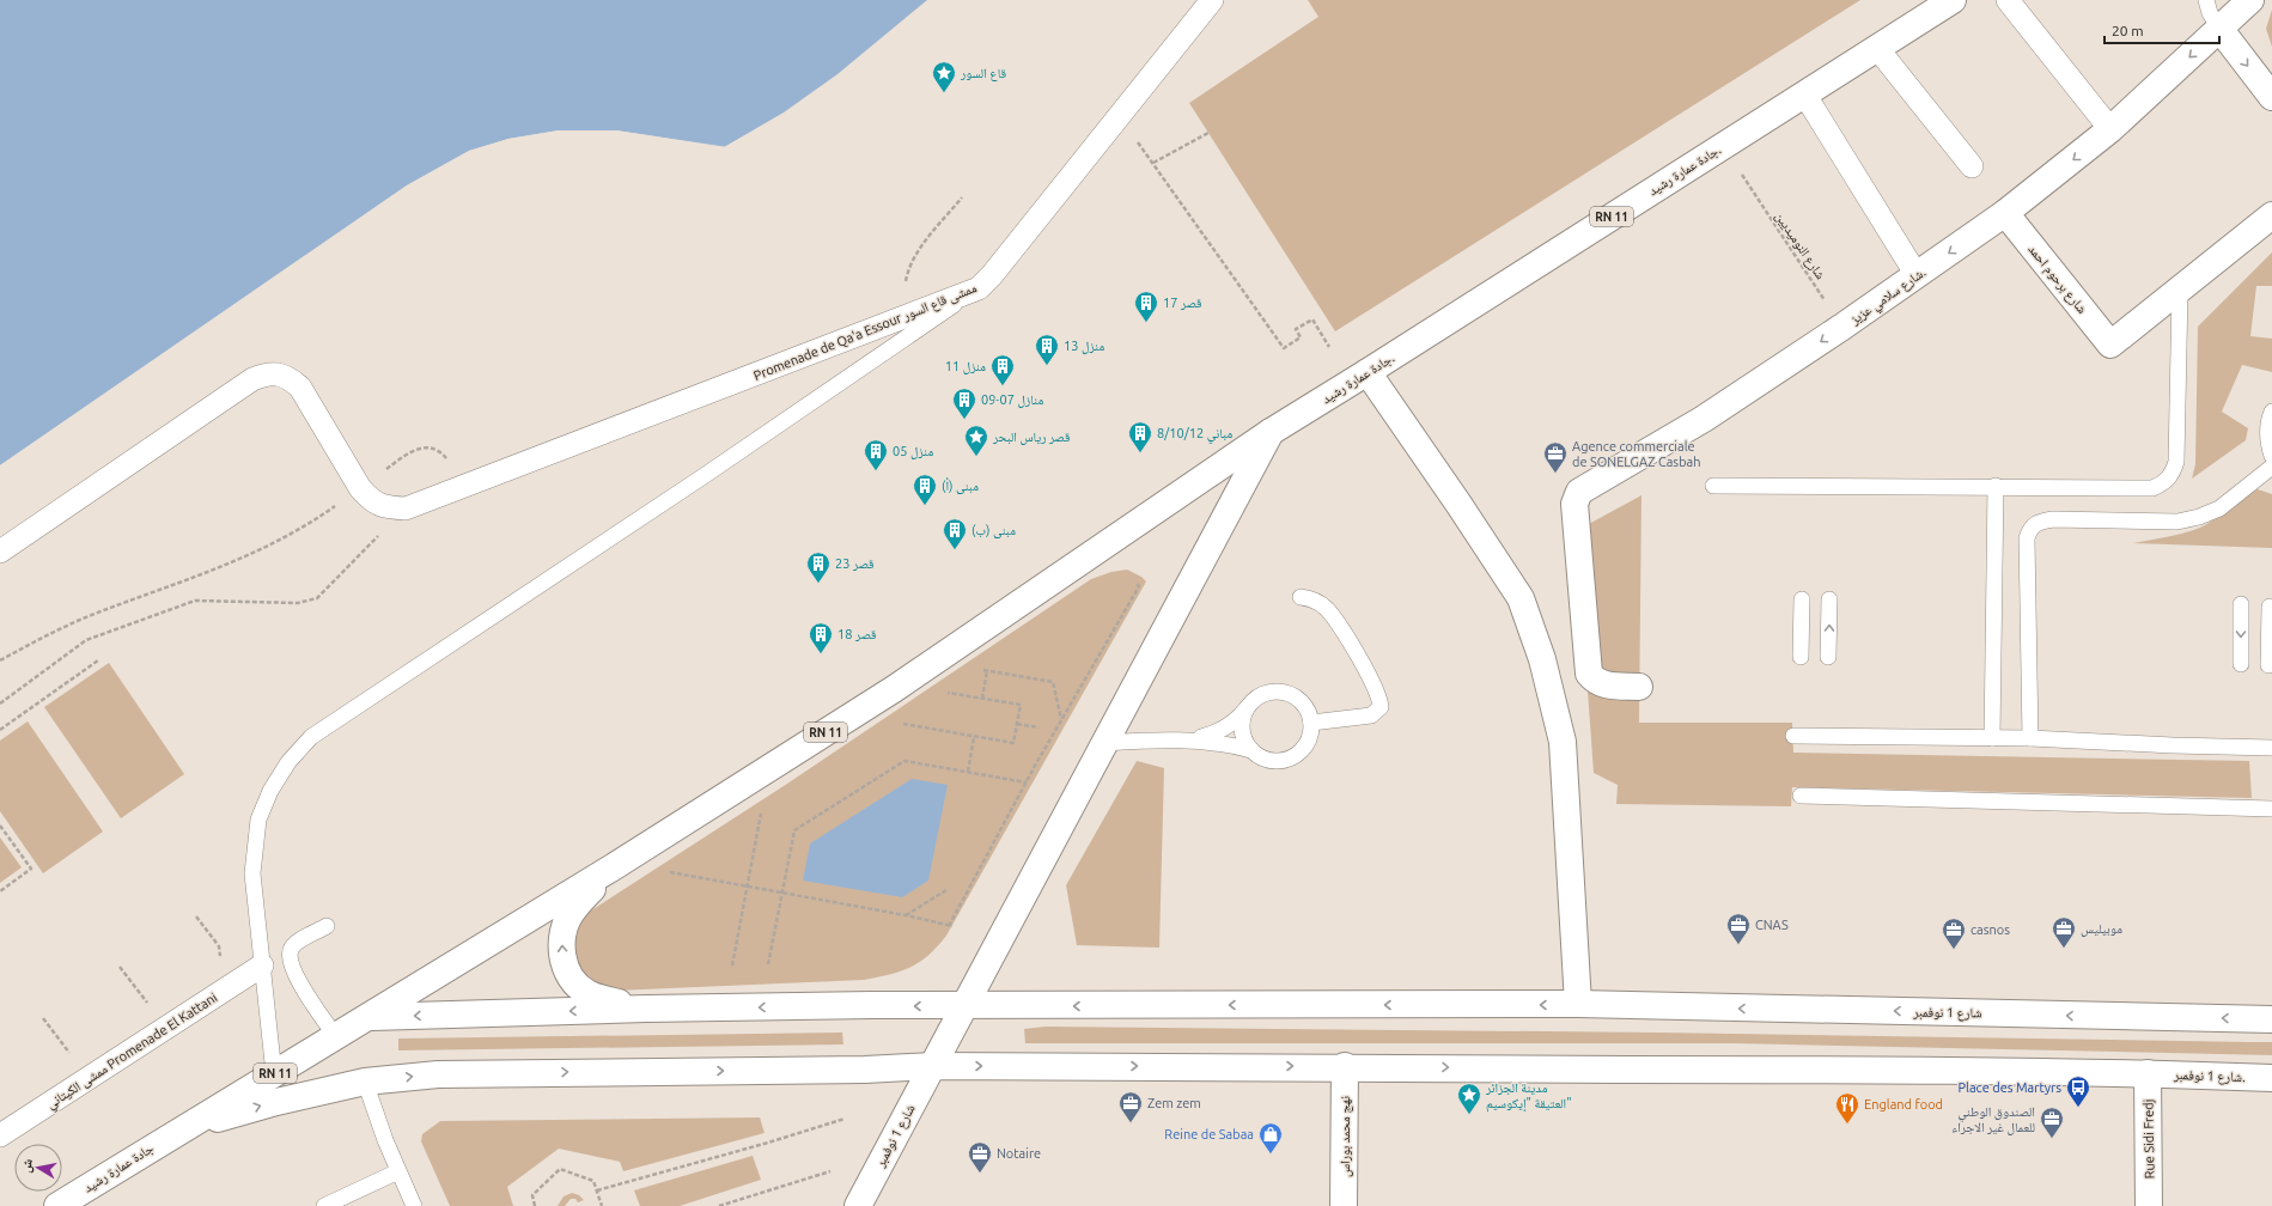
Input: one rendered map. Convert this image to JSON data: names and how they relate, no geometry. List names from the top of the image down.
{
  "streets": {
    "main road": [
      "جادة عمارة رشيد.",
      "RN 11",
      "شارع برحوم احمد",
      "شارع سلامي عزيز.",
      "شارع 1 نوفمبر",
      "شارع 1 نوفمبر.",
      "نهج محمد بوراس",
      "Rue Sidi Fredj",
      "جادة عمارة رشيد"
    ],
    "street": ["Promenade de Qa'a Essour ممشى قاع السور", "ممشى الكيتاني Promenade El Kattani"],
    "path": ["شارع النوميديين"]
  },
  "crossings": [
    ["جادة عمارة رشيد.", "RN 11"],
    ["جادة عمارة رشيد.", "شارع 1 نوفمبر"],
    ["RN 11", "شارع 1 نوفمبر"],
    ["RN 11", "شارع 1 نوفمبر."],
    ["RN 11", "جادة عمارة رشيد"],
    ["شارع النوميديين", "شارع سلامي عزيز."],
    ["شارع برحوم احمد", "شارع سلامي عزيز."],
    ["شارع 1 نوفمبر", "شارع 1 نوفمبر."],
    ["شارع 1 نوفمبر.", "نهج محمد بوراس"],
    ["شارع 1 نوفمبر.", "Rue Sidi Fredj"],
    ["شارع 1 نوفمبر.", "جادة عمارة رشيد"]
  ],
  "one_way": ["شارع سلامي عزيز.", "شارع 1 نوفمبر", "شارع 1 نوفمبر."],
  "places": {
    "place": ["قاع السور", "قصر رياس البحر", "مدينة الجزائر العتيقة \"إيكوسيم\""],
    "building": [
      "قصر 17",
      "منزل 13",
      "منزل 11",
      "منازل 07-09",
      "مباني 8/10/12",
      "منزل 05",
      "مبنى (أ)",
      "مبنى (ب)",
      "قصر 23",
      "قصر 18"
    ],
    "office": [
      "Agence commerciale de SONELGAZ Casbah",
      "CNAS",
      "موبيليس",
      "casnos",
      "Zem zem",
      "الصندوق الوطني للعمال غير الاجراء",
      "Notaire"
    ],
    "bus stop": ["Place des Martyrs"],
    "restaurant": ["England food"],
    "shop": ["Reine de Sabaa"]
  },
  "scale_bar": "20 m",
  "north": "left"
}
